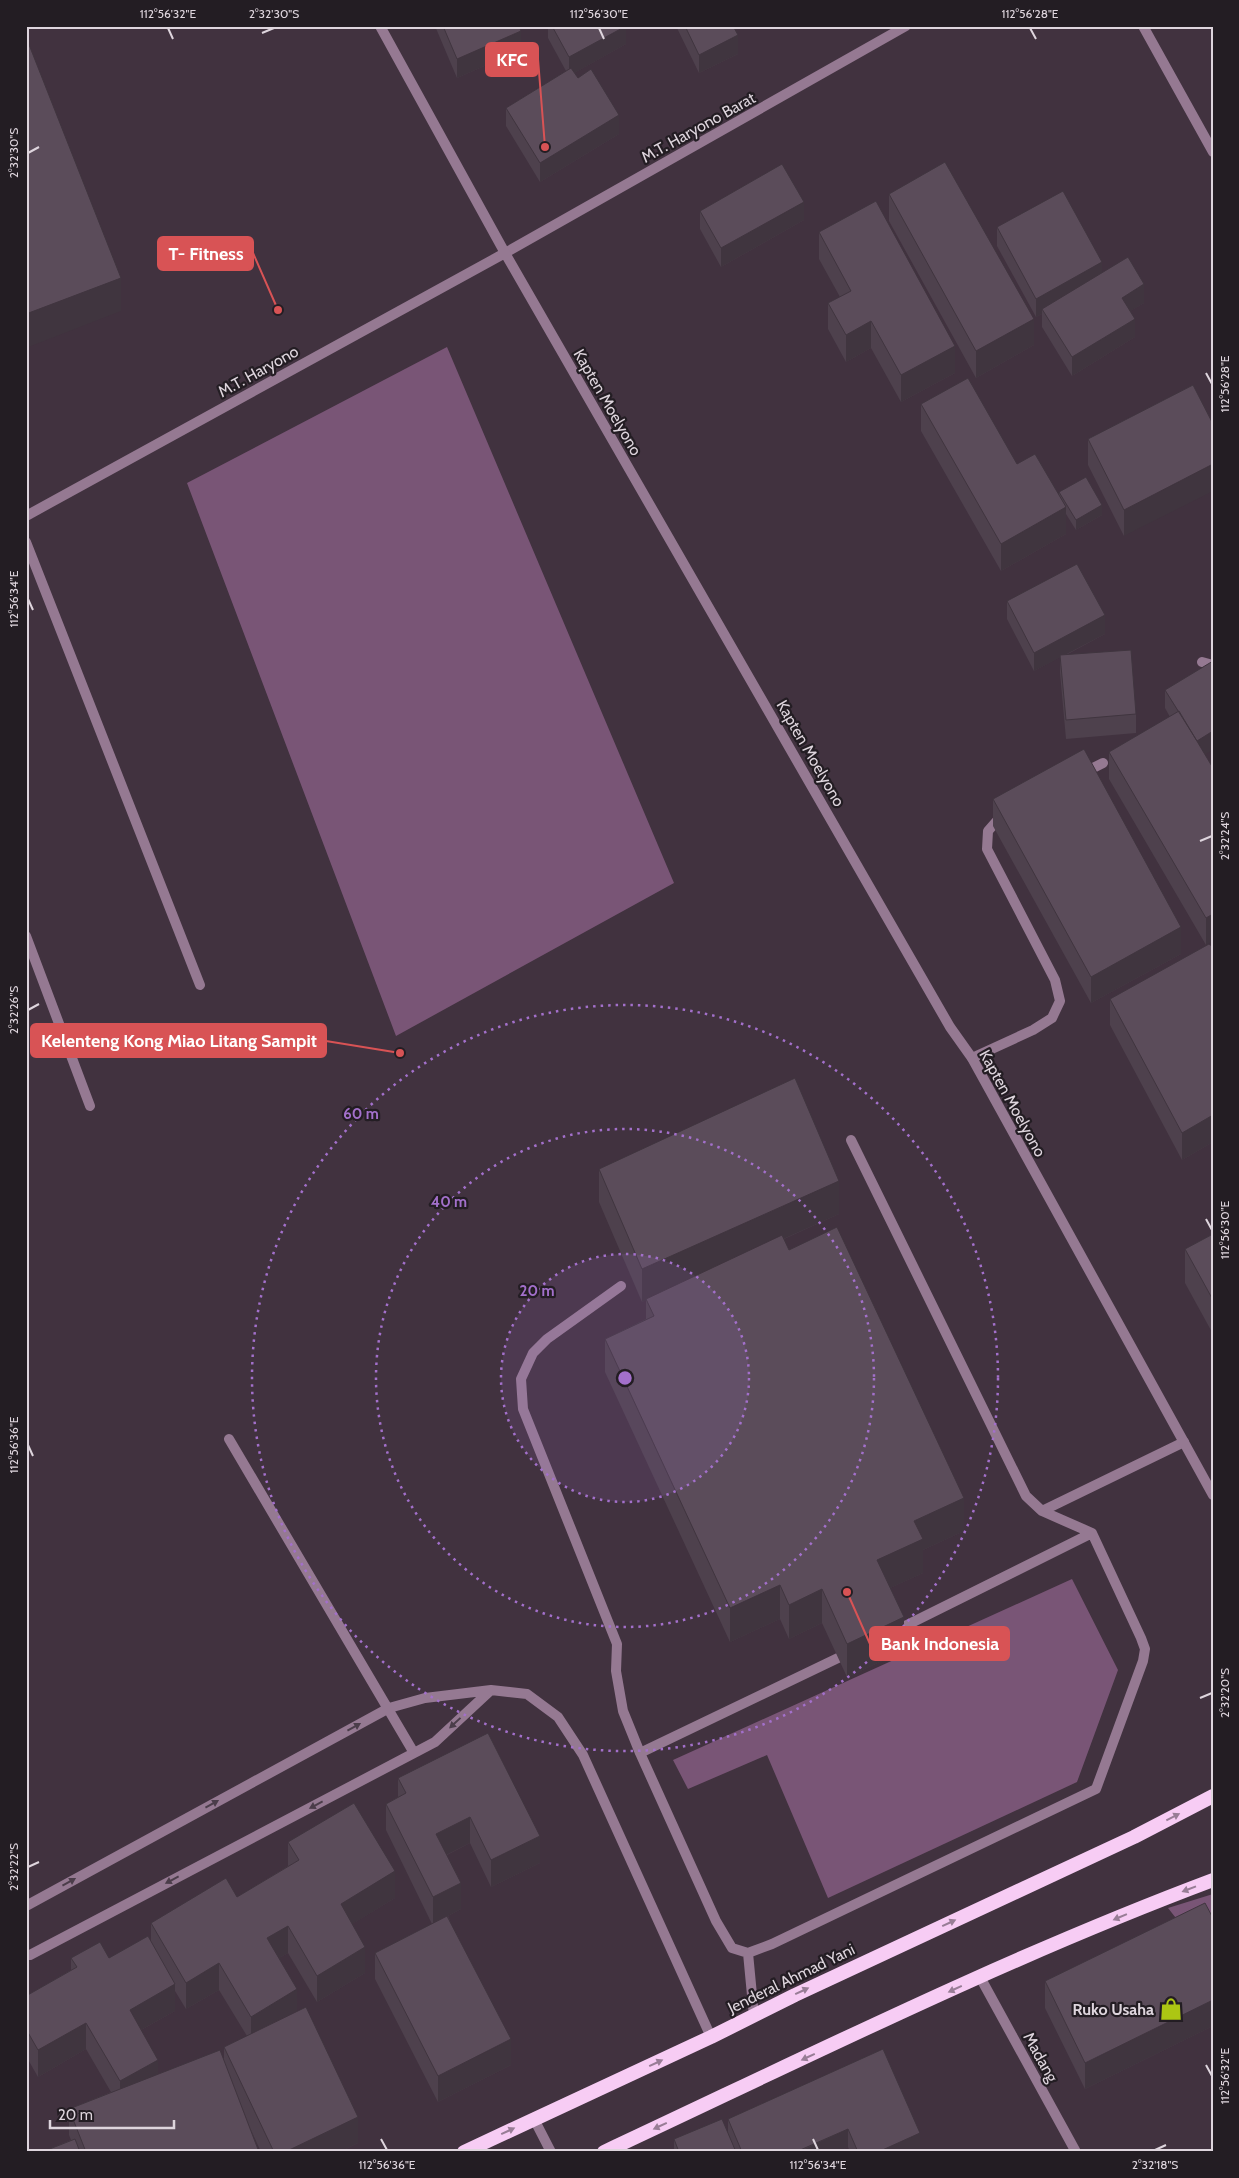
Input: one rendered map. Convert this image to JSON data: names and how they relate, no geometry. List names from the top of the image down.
{
  "streets": {
    "highway": ["Jenderal Ahmad Yani"],
    "street": [
      "M.T. Haryono Barat",
      "M.T. Haryono",
      "Kapten Moelyono",
      "Madang"
    ]
  },
  "crossings": [
    ["M.T. Haryono Barat", "M.T. Haryono"],
    ["M.T. Haryono Barat", "Kapten Moelyono"],
    ["M.T. Haryono", "Kapten Moelyono"]
  ],
  "places": {
    "other": [
      "KFC",
      "T- Fitness",
      "Kelenteng Kong Miao Litang Sampit",
      "Bank Indonesia"
    ],
    "shop": ["Ruko Usaha"]
  },
  "scale_bar": "20 m",
  "coordinates": [
    "112°56'32\"E",
    "2°32'30\"S",
    "112°56'30\"E",
    "112°56'28\"E",
    "112°56'34\"E",
    "2°32'24\"S",
    "2°32'26\"S",
    "112°56'36\"E",
    "2°32'20\"S",
    "2°32'22\"S",
    "2°32'18\"S"
  ],
  "rings": ["60 m", "40 m", "20 m"]
}
